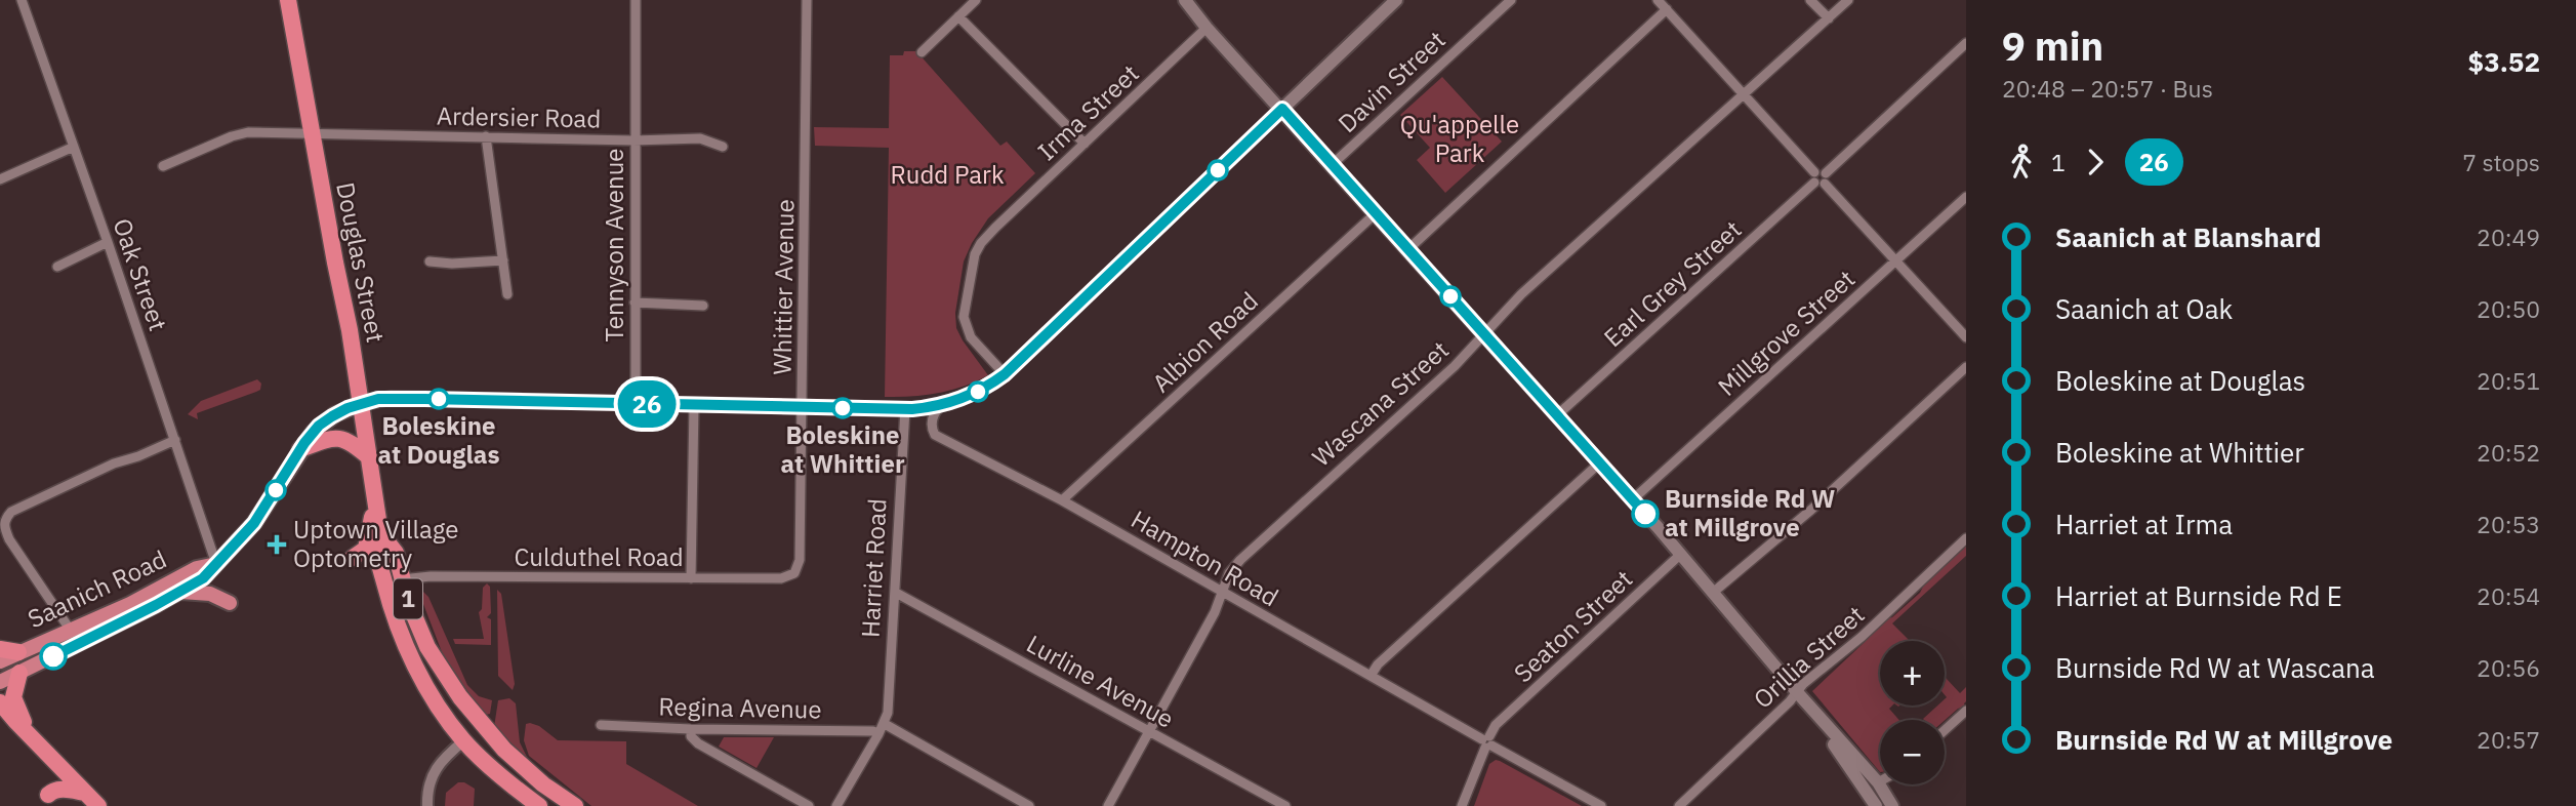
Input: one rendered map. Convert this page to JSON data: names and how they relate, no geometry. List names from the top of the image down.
{
  "streets": {
    "highway": ["Douglas Street", "1"],
    "main road": ["Saanich Road"],
    "street": [
      "Davin Street",
      "Irma Street",
      "Ardersier Road",
      "Tennyson Avenue",
      "Oak Street",
      "Earl Grey Street",
      "Whittier Avenue",
      "Millgrove Street",
      "Albion Road",
      "Wascana Street",
      "Culduthel Road",
      "Hampton Road",
      "Harriet Road",
      "Seaton Street",
      "Orillia Street",
      "Lurline Avenue",
      "Regina Avenue"
    ]
  },
  "crossings": [
    ["Ardersier Road", "Tennyson Avenue"],
    ["Ardersier Road", "Douglas Street"],
    ["Douglas Street", "Culduthel Road"],
    ["Douglas Street", "Saanich Road"],
    ["Oak Street", "Saanich Road"],
    ["Whittier Avenue", "Culduthel Road"],
    ["Albion Road", "Hampton Road"],
    ["Wascana Street", "Hampton Road"],
    ["Wascana Street", "Lurline Avenue"],
    ["Hampton Road", "Seaton Street"],
    ["Harriet Road", "Lurline Avenue"],
    ["Harriet Road", "Regina Avenue"]
  ],
  "parks": ["Qu'appelle Park", "Rudd Park"],
  "places": {
    "other": ["Boleskine at Douglas", "Boleskine at Whittier", "Burnside Rd W at Millgrove"],
    "health": ["Uptown Village Optometry"]
  },
  "lines": ["bus line 26"],
  "page": {
    "on_map": "26",
    "heading": ["9 min", "20:48 – 20:57 · Bus", "$3.52"],
    "legs": ["1", "26", "7 stops"],
    "list": [
      {
        "name": "Saanich at Blanshard",
        "value": "20:49"
      },
      {
        "name": "Saanich at Oak",
        "value": "20:50"
      },
      {
        "name": "Boleskine at Douglas",
        "value": "20:51"
      },
      {
        "name": "Boleskine at Whittier",
        "value": "20:52"
      },
      {
        "name": "Harriet at Irma",
        "value": "20:53"
      },
      {
        "name": "Harriet at Burnside Rd E",
        "value": "20:54"
      },
      {
        "name": "Burnside Rd W at Wascana",
        "value": "20:56"
      },
      {
        "name": "Burnside Rd W at Millgrove",
        "value": "20:57"
      }
    ],
    "map_buttons": ["+", "−"]
  }
}
